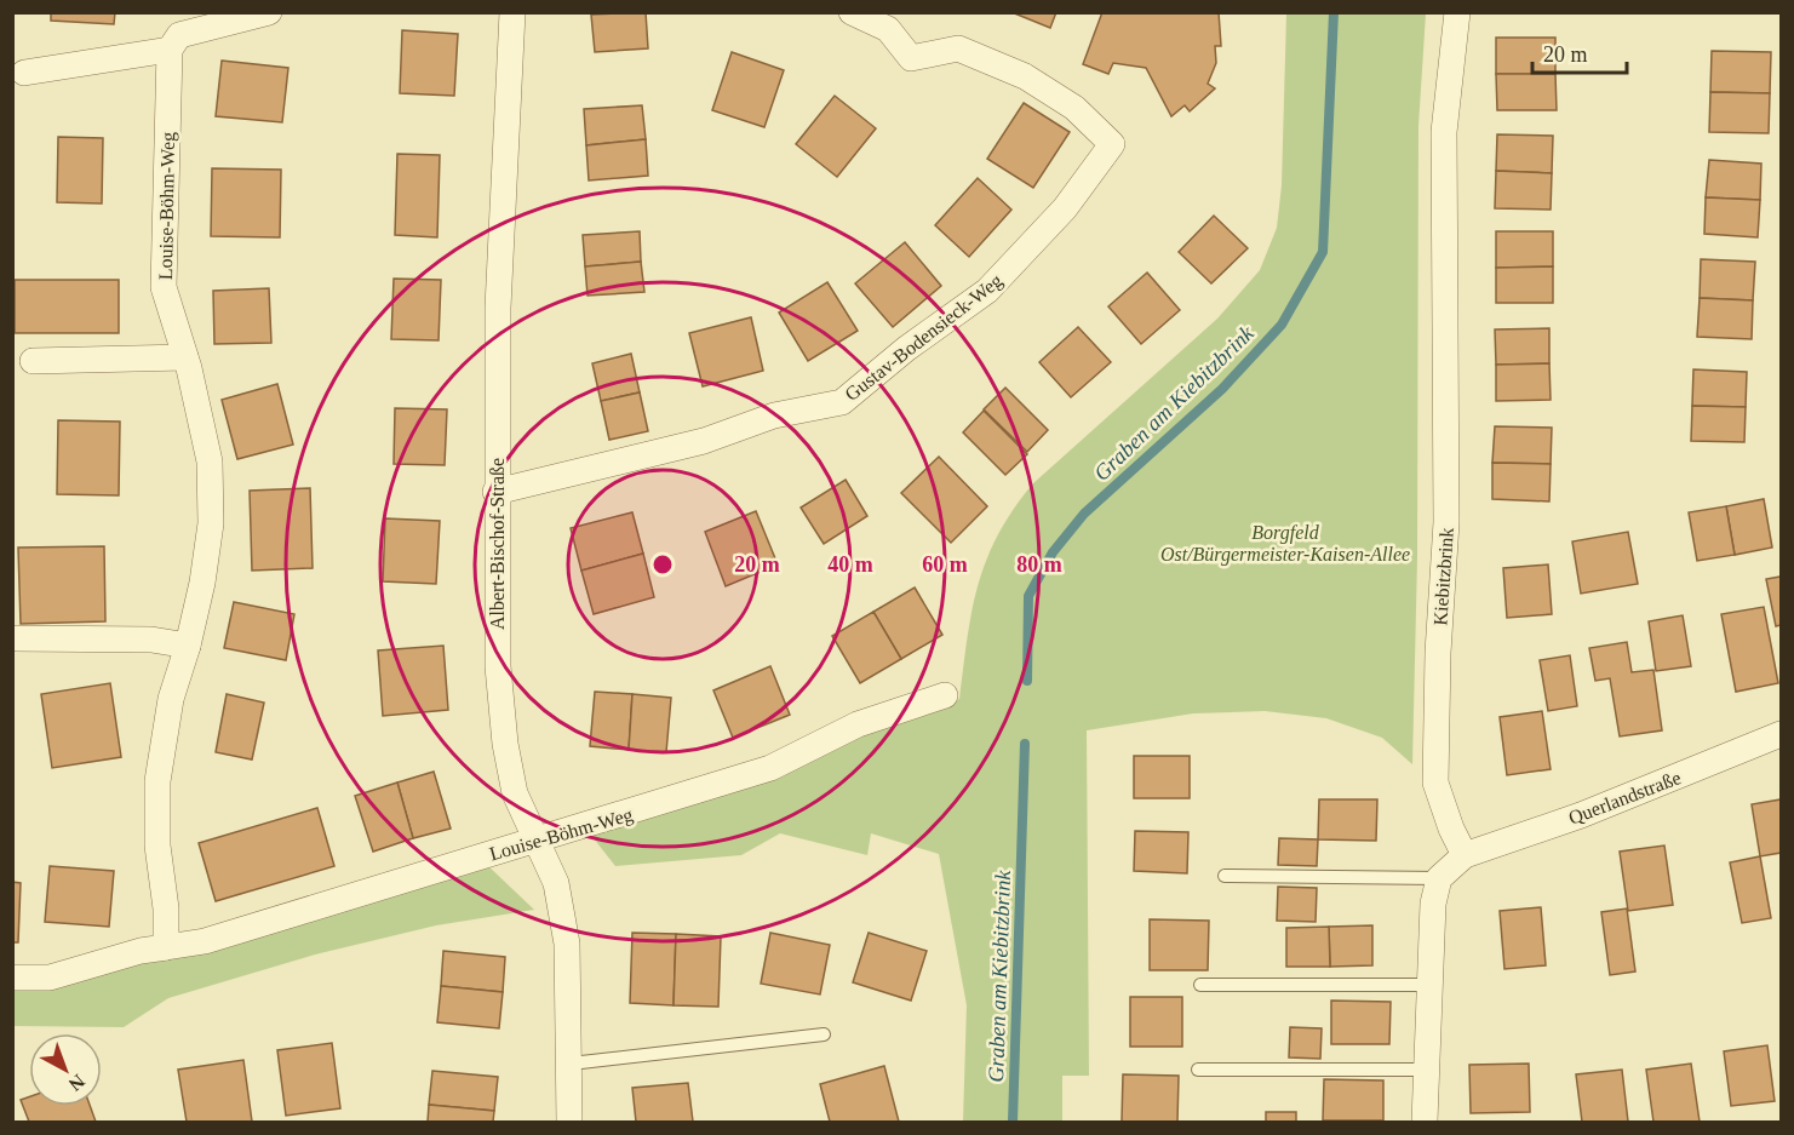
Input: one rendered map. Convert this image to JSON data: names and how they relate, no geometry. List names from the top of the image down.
{
  "streets": {
    "street": [
      "Louise-Böhm-Weg",
      "Gustav-Bodensieck-Weg",
      "Albert-Bischof-Straße",
      "Kiebitzbrink",
      "Querlandstraße"
    ]
  },
  "crossings": [
    ["Louise-Böhm-Weg", "Albert-Bischof-Straße"],
    ["Gustav-Bodensieck-Weg", "Albert-Bischof-Straße"],
    ["Kiebitzbrink", "Querlandstraße"]
  ],
  "water": ["Graben am Kiebitzbrink"],
  "parks": ["Borgfeld Ost/Bürgermeister-Kaisen-Allee"],
  "scale_bar": "20 m",
  "north": "bottom right",
  "rings": [
    "20 m",
    "40 m",
    "60 m",
    "80 m"
  ]
}
